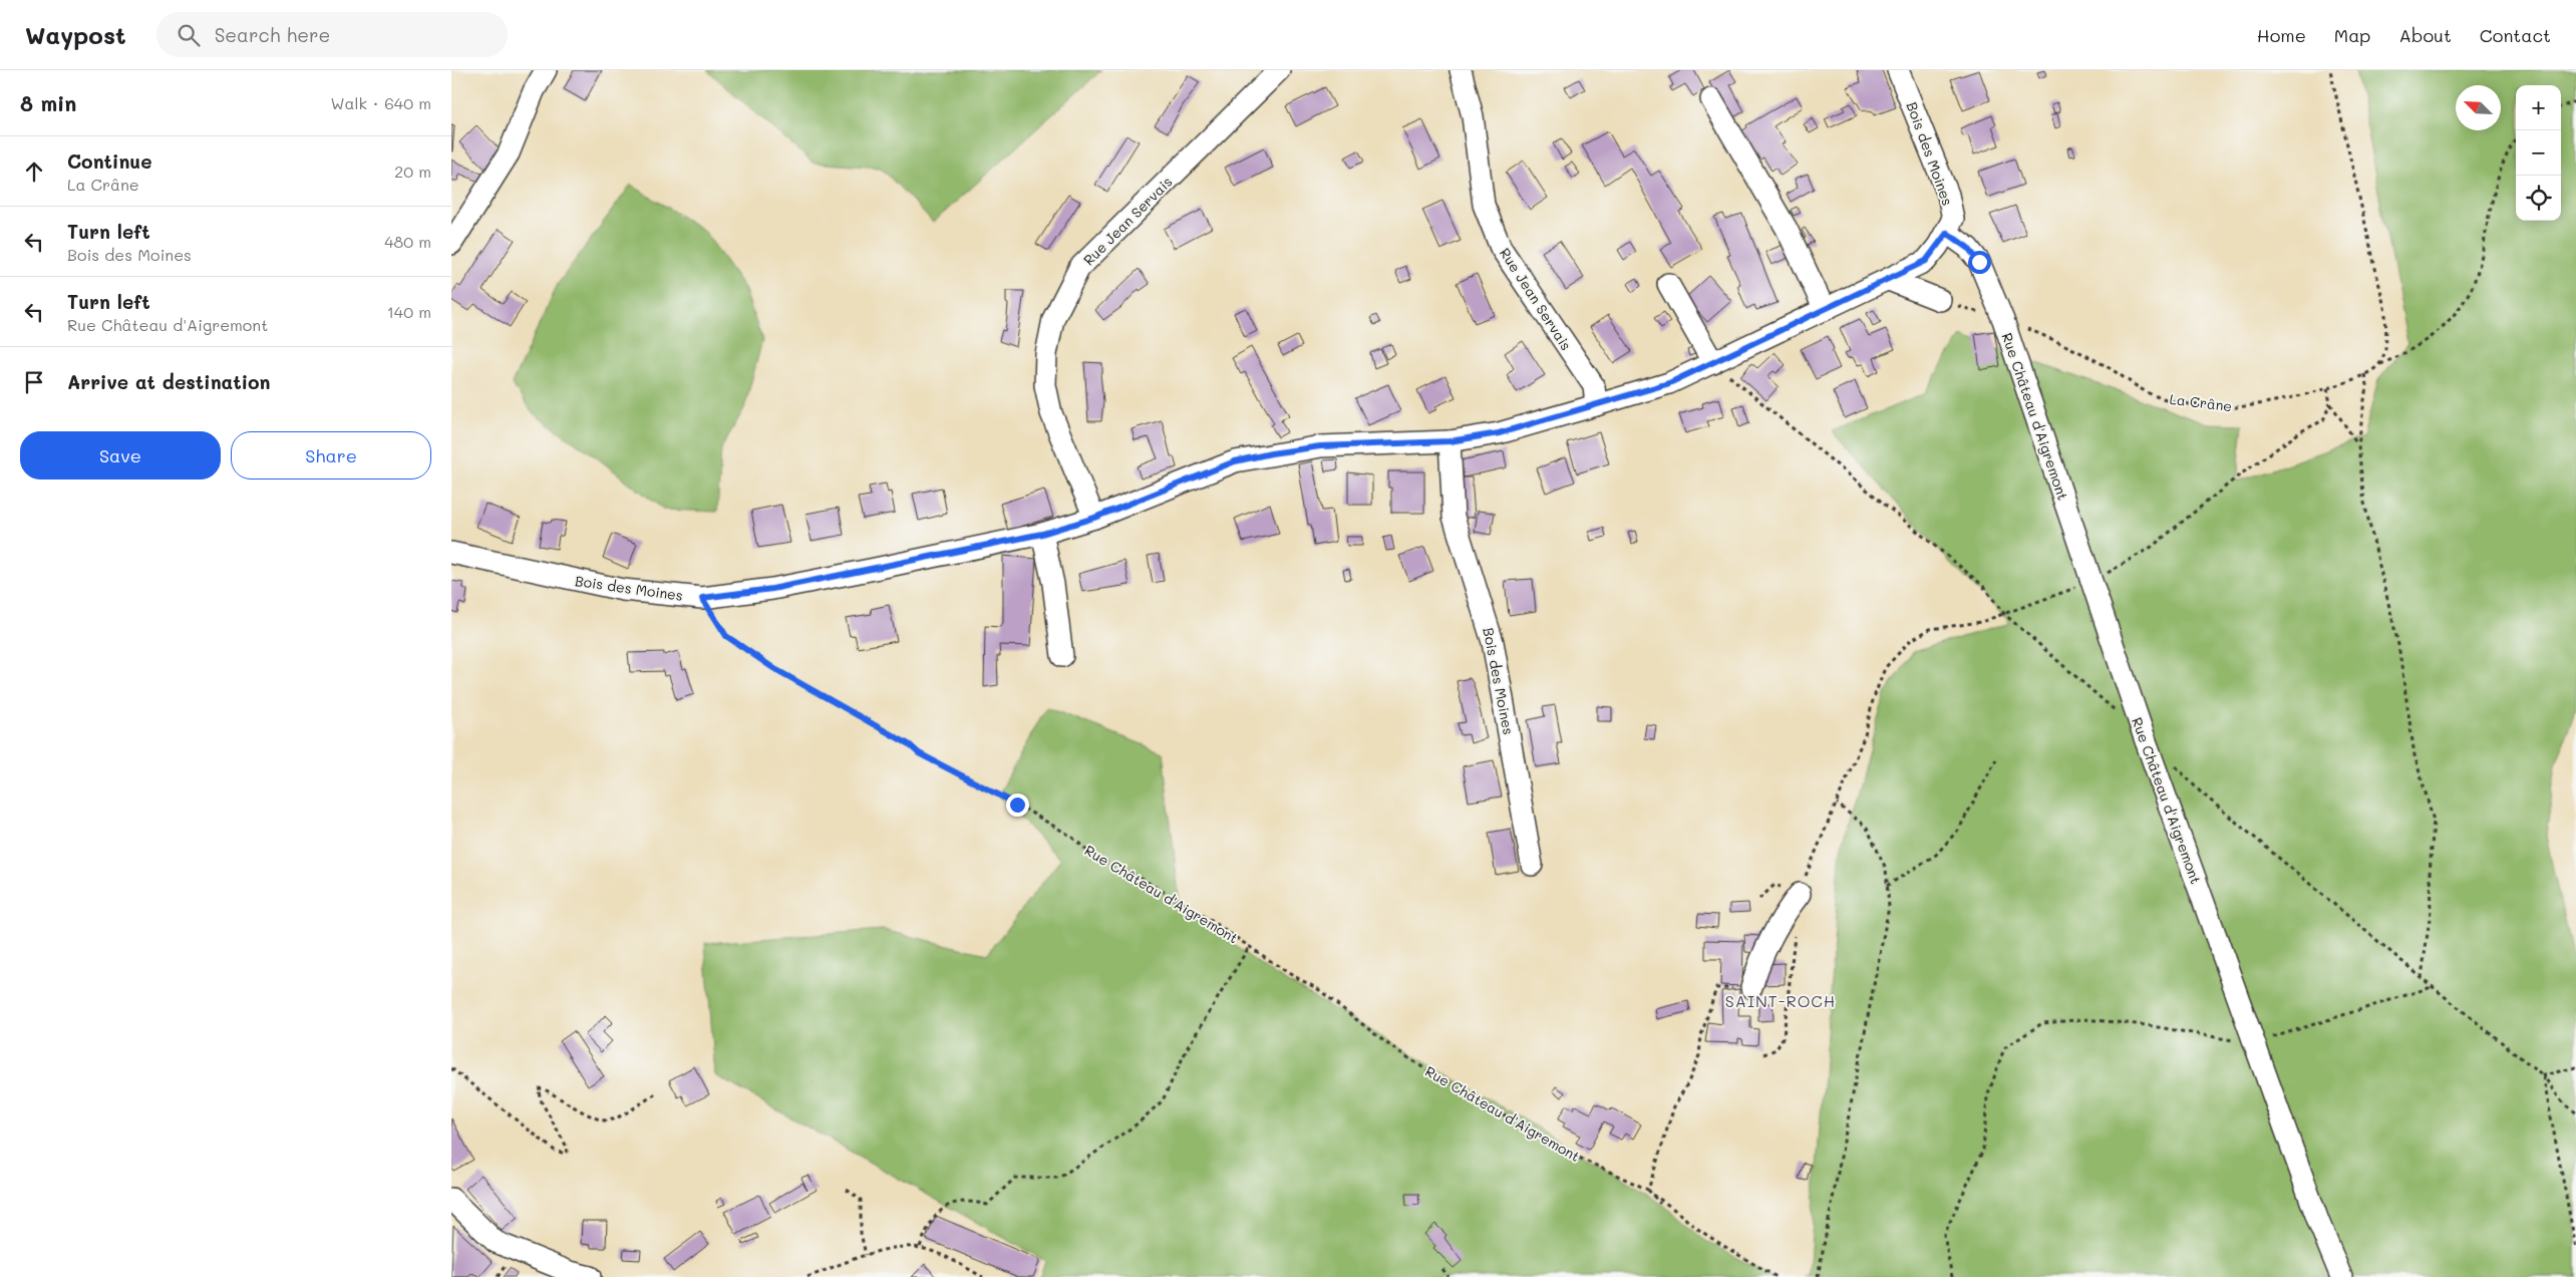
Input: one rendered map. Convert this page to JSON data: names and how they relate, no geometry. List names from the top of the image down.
{
  "streets": {
    "street": ["Bois des Moines", "Rue Jean Servais", "Rue Château d'Aigremont"],
    "path": ["La Crâne"]
  },
  "crossings": [
    ["Bois des Moines", "Rue Jean Servais"],
    ["Bois des Moines", "Rue Château d'Aigremont"],
    ["La Crâne", "Rue Château d'Aigremont"]
  ],
  "districts": ["SAINT-ROCH"],
  "north": "top left",
  "page": {
    "header": "Waypost",
    "search": "Search here",
    "nav": [
      "Home",
      "Map",
      "About",
      "Contact"
    ],
    "heading": ["8 min", "Walk · 640 m"],
    "map_buttons": ["+", "−"],
    "list": [
      ["Continue", "La Crâne", "20 m"],
      ["Turn left", "Bois des Moines", "480 m"],
      ["Turn left", "Rue Château d'Aigremont", "140 m"],
      "Arrive at destination"
    ],
    "buttons": ["Save", "Share"]
  }
}
